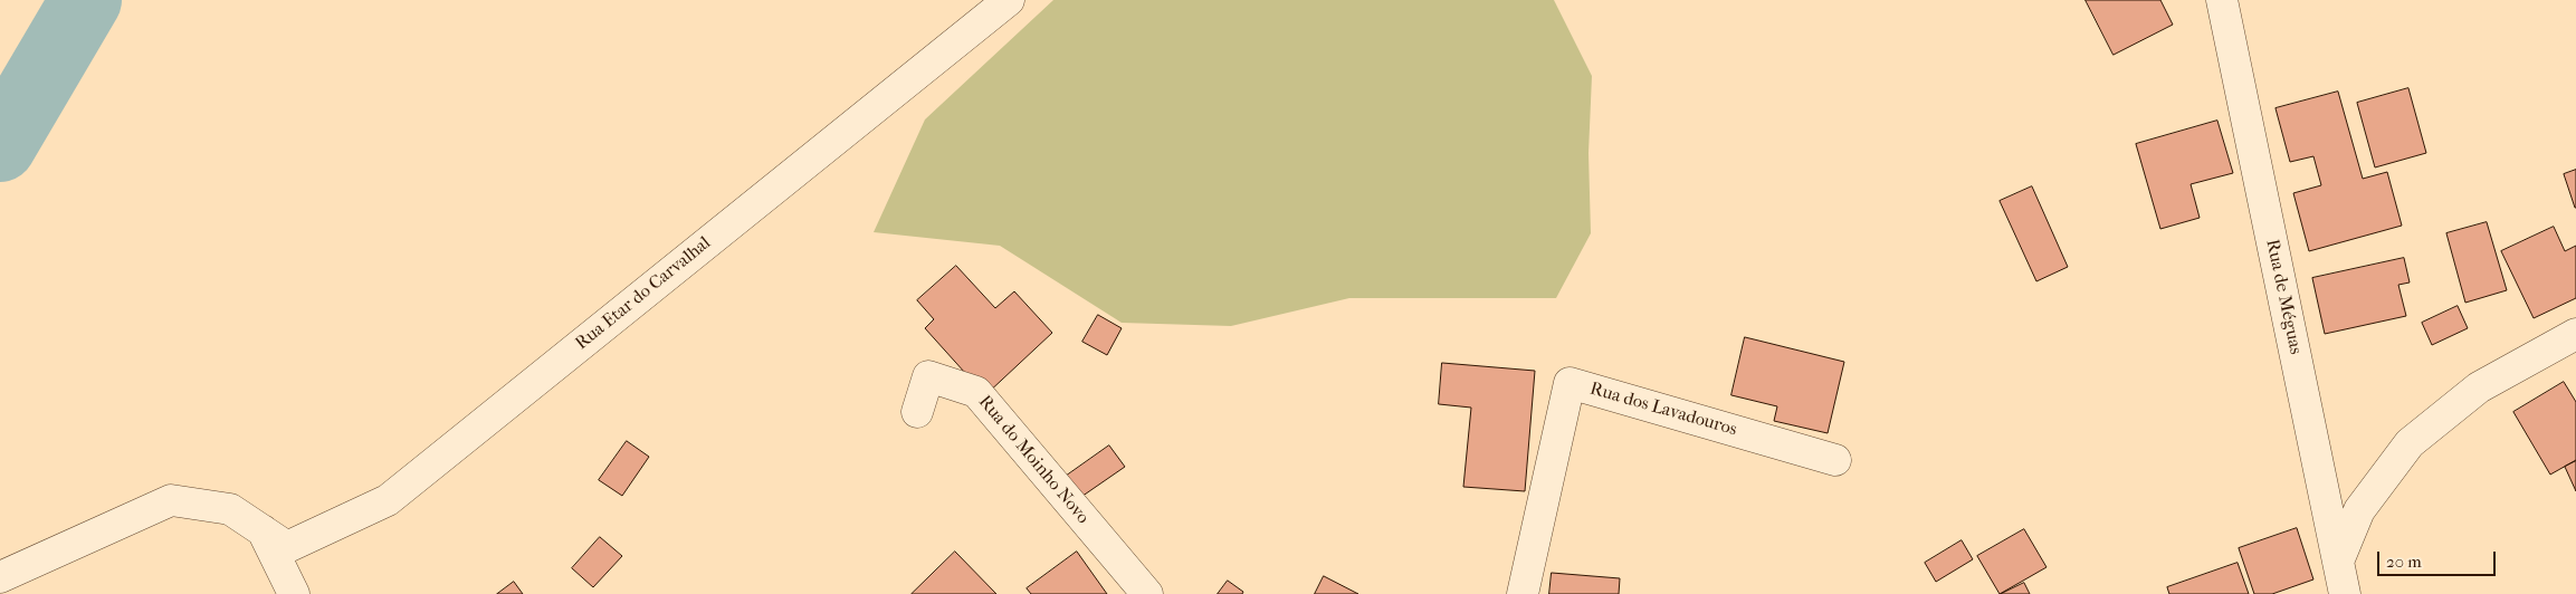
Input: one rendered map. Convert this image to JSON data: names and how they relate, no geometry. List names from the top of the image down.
{
  "streets": {
    "street": [
      "Rua Etar do Carvalhal",
      "Rua de Méguas",
      "Rua dos Lavadouros",
      "Rua do Moinho Novo"
    ]
  },
  "scale_bar": "20 m"
}
